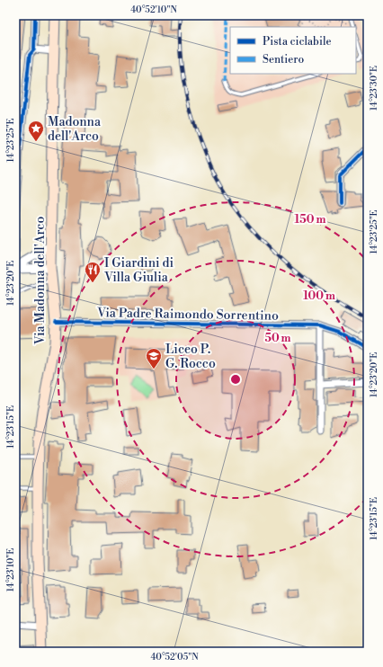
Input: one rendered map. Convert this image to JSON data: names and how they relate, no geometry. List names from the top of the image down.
{
  "streets": {
    "main road": ["Via Madonna dell'Arco"],
    "street": ["Via Padre Raimondo Sorrentino"]
  },
  "crossings": [
    ["Via Madonna dell'Arco", "Via Padre Raimondo Sorrentino"]
  ],
  "places": {
    "place": ["Madonna dell'Arco"],
    "restaurant": ["I Giardini di Villa Giulia"],
    "school or university": ["Liceo P. G. Rocco"]
  },
  "legend": ["Pista ciclabile", "Sentiero"],
  "coordinates": [
    "40°52'10\"N",
    "14°23'30\"E",
    "14°23'25\"E",
    "14°23'20\"E",
    "14°23'15\"E",
    "14°23'10\"E",
    "40°52'05\"N"
  ],
  "rings": ["150 m", "100 m", "50 m"]
}
